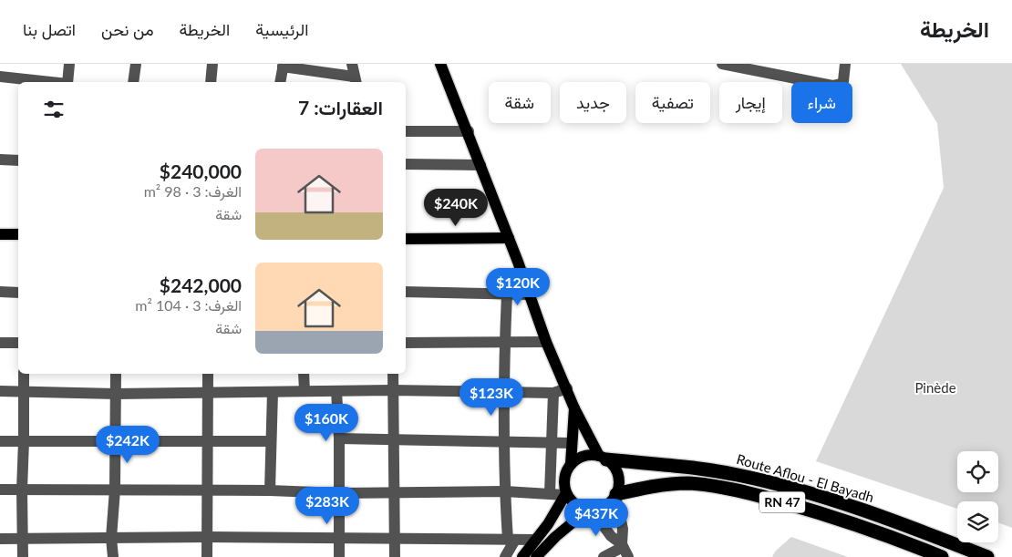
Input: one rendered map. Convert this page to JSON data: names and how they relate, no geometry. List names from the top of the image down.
{
  "streets": {
    "highway": ["Route Aflou - El Bayadh", "RN 47"]
  },
  "parks": ["Pinède"],
  "page": {
    "header": "الخريطة",
    "nav": [
      "الرئيسية",
      "الخريطة",
      "من نحن",
      "اتصل بنا"
    ],
    "chip": [
      "شراء",
      "إيجار",
      "تصفية",
      "جديد",
      "شقة"
    ],
    "heading": "العقارات: 7",
    "list": [
      {
        "name": "$240,000",
        "note": "الغرف: 3 · 98 m² · شقة"
      },
      {
        "name": "$242,000",
        "note": "الغرف: 3 · 104 m² · شقة"
      }
    ],
    "price": [
      "$240K",
      "$120K",
      "$123K",
      "$160K",
      "$242K",
      "$283K",
      "$437K"
    ]
  }
}
